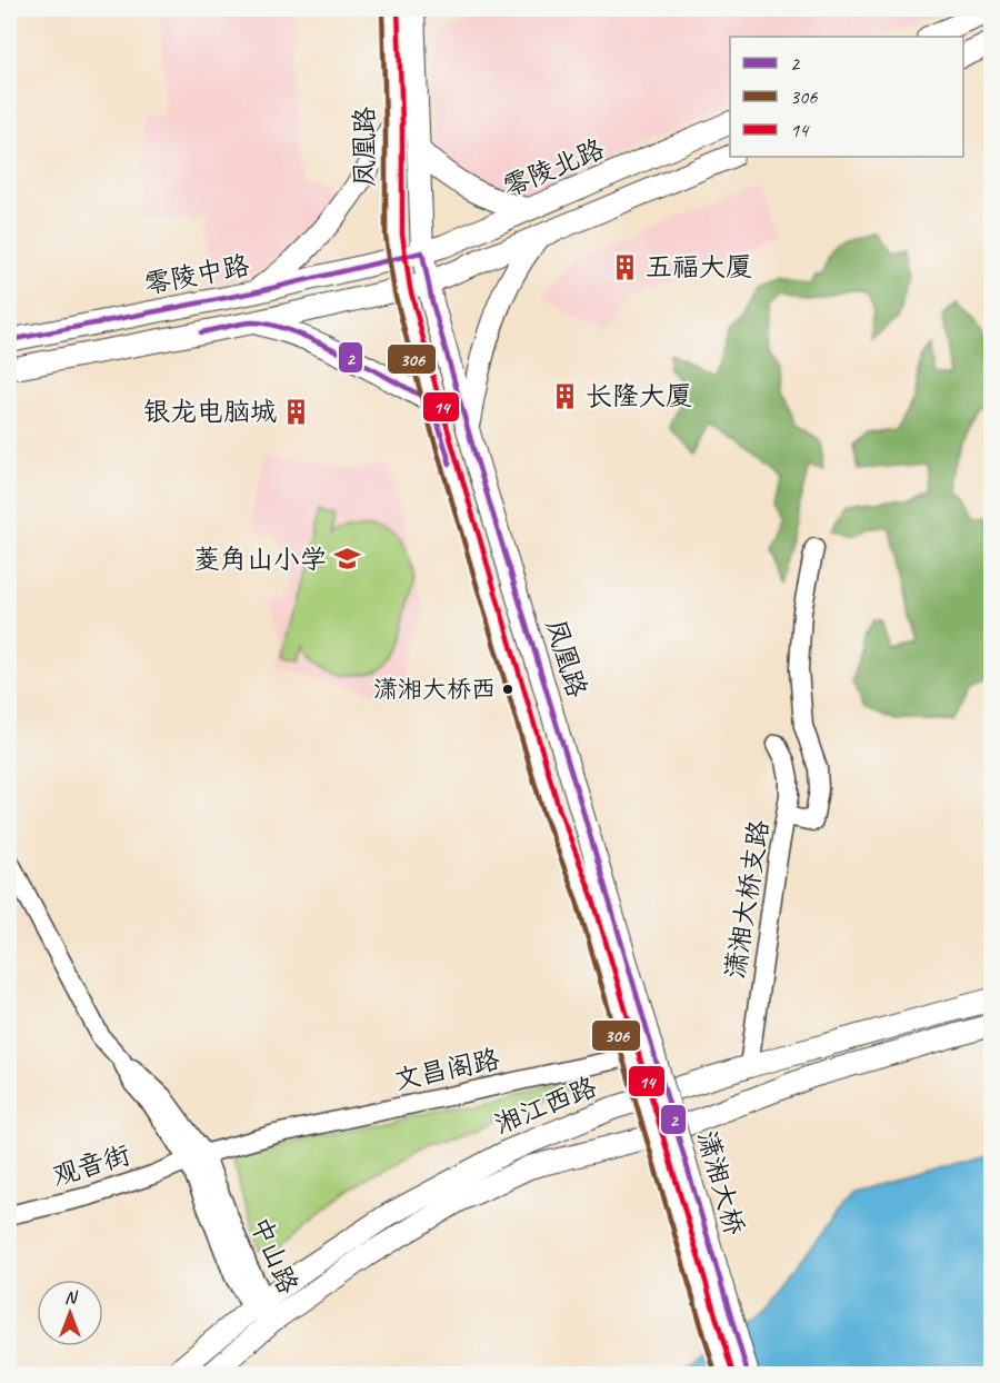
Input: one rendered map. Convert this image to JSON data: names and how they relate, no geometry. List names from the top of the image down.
{
  "streets": {
    "main road": [
      "凤凰路",
      "零陵北路",
      "零陵中路",
      "湘江西路",
      "潇湘大桥"
    ],
    "street": [
      "潇湘大桥支路",
      "文昌阁路",
      "观音街",
      "中山路"
    ]
  },
  "crossings": [
    ["凤凰路", "零陵北路"],
    ["凤凰路", "零陵中路"],
    ["凤凰路", "潇湘大桥"],
    ["零陵北路", "零陵中路"],
    ["潇湘大桥支路", "湘江西路"],
    ["文昌阁路", "观音街"],
    ["文昌阁路", "中山路"],
    ["湘江西路", "中山路"],
    ["观音街", "中山路"]
  ],
  "places": {
    "building": ["五福大厦", "长隆大厦", "银龙电脑城"],
    "school or university": ["菱角山小学"],
    "other": ["潇湘大桥西"]
  },
  "lines": ["transit line 306", "transit line 14", "transit line 2"],
  "legend": ["2", "306", "14"],
  "north": "top"
}
